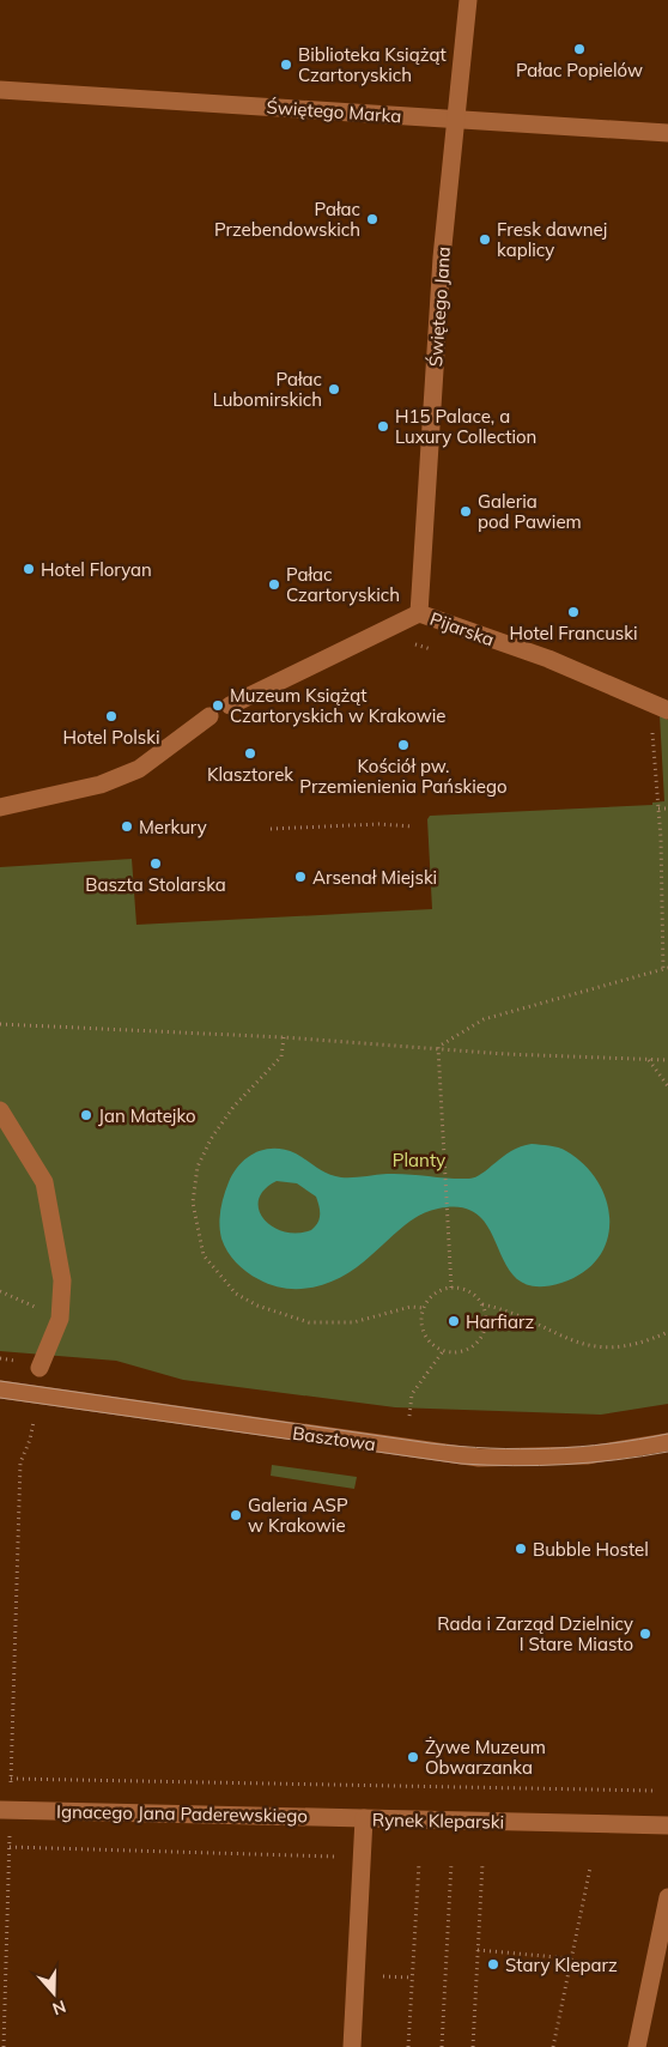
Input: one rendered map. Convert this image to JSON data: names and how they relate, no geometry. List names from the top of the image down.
{
  "streets": {
    "street": [
      "Świętego Marka",
      "Świętego Jana",
      "Pijarska",
      "Basztowa",
      "Ignacego Jana Paderewskiego",
      "Rynek Kleparski"
    ]
  },
  "crossings": [
    ["Świętego Marka", "Świętego Jana"],
    ["Świętego Jana", "Pijarska"],
    ["Ignacego Jana Paderewskiego", "Rynek Kleparski"]
  ],
  "parks": ["Planty"],
  "places": [
    "Pałac Popielów",
    "Biblioteka Książąt Czartoryskich",
    "Pałac Przebendowskich",
    "Fresk dawnej kaplicy",
    "Pałac Lubomirskich",
    "H15 Palace, a Luxury Collection",
    "Galeria pod Pawiem",
    "Hotel Floryan",
    "Pałac Czartoryskich",
    "Hotel Francuski",
    "Muzeum Książąt Czartoryskich w Krakowie",
    "Hotel Polski",
    "Kościół pw. Przemienienia Pańskiego",
    "Klasztorek",
    "Merkury",
    "Baszta Stolarska",
    "Arsenał Miejski",
    "Jan Matejko",
    "Harfiarz",
    "Galeria ASP w Krakowie",
    "Bubble Hostel",
    "Rada i Zarząd Dzielnicy I Stare Miasto",
    "Żywe Muzeum Obwarzanka",
    "Stary Kleparz"
  ],
  "north": "bottom"
}
